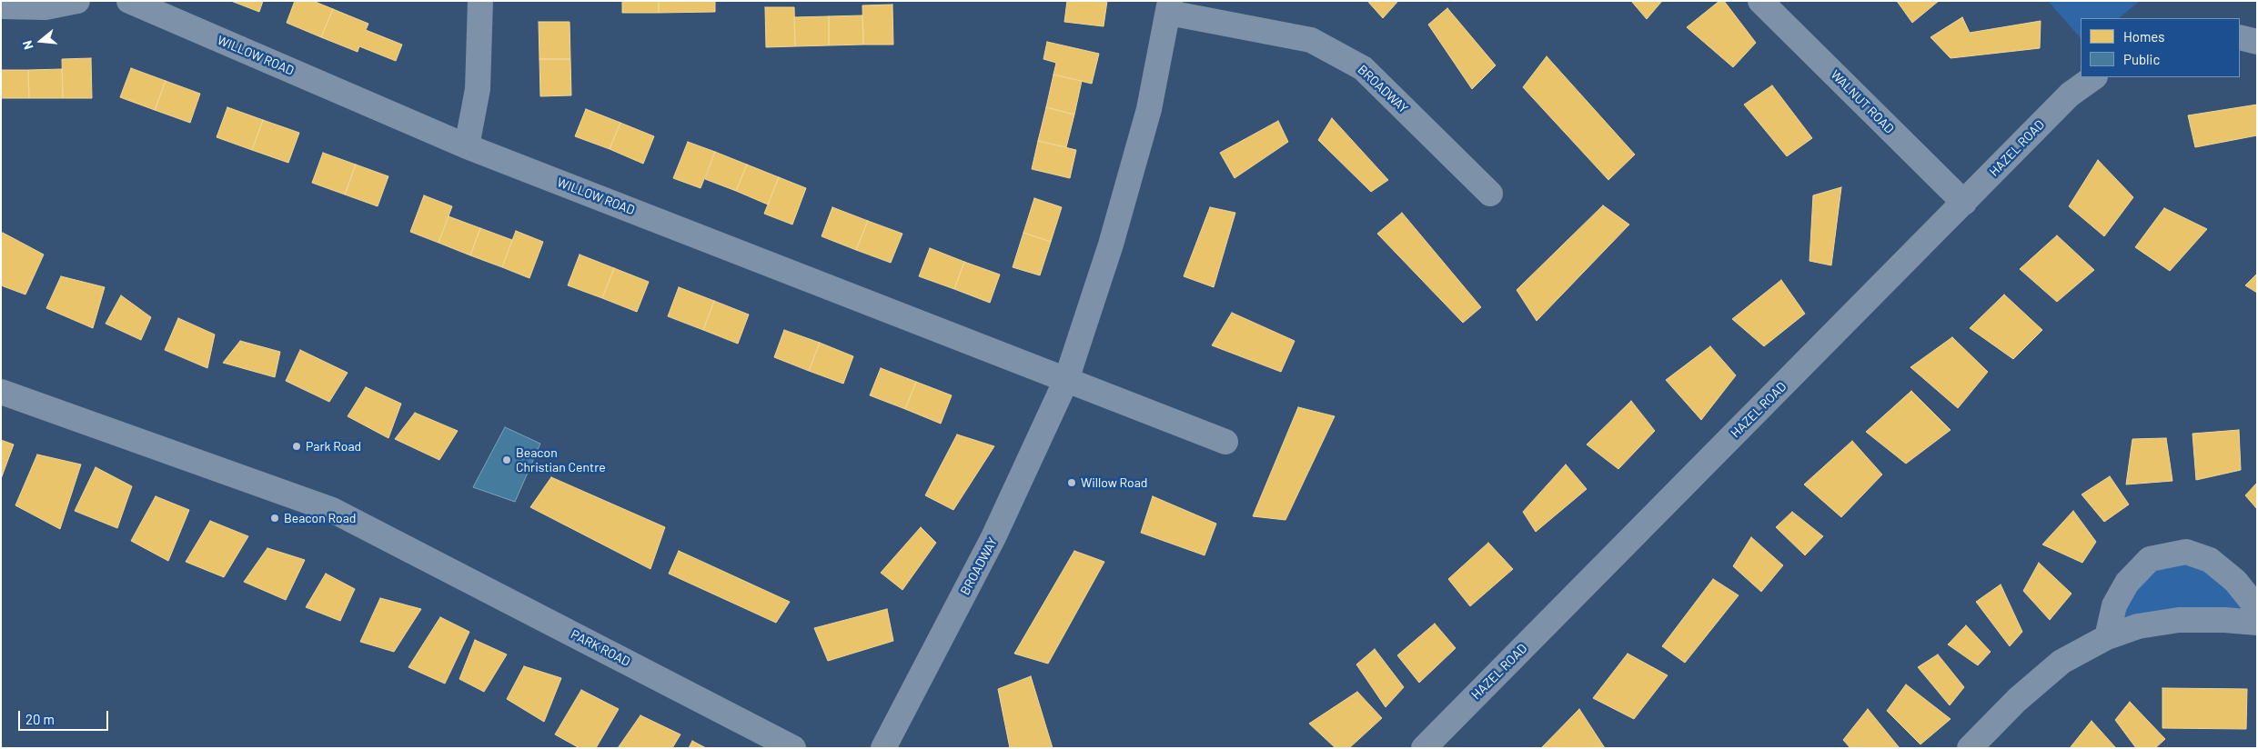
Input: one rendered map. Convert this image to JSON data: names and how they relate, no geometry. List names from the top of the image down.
{
  "streets": {
    "street": [
      "WILLOW ROAD",
      "BROADWAY",
      "WALNUT ROAD",
      "HAZEL ROAD",
      "PARK ROAD"
    ]
  },
  "crossings": [
    ["WILLOW ROAD", "BROADWAY"],
    ["WALNUT ROAD", "HAZEL ROAD"]
  ],
  "places": [
    "Park Road",
    "Beacon Christian Centre",
    "Willow Road",
    "Beacon Road"
  ],
  "legend": ["Homes", "Public"],
  "scale_bar": "20 m",
  "north": "left"
}
